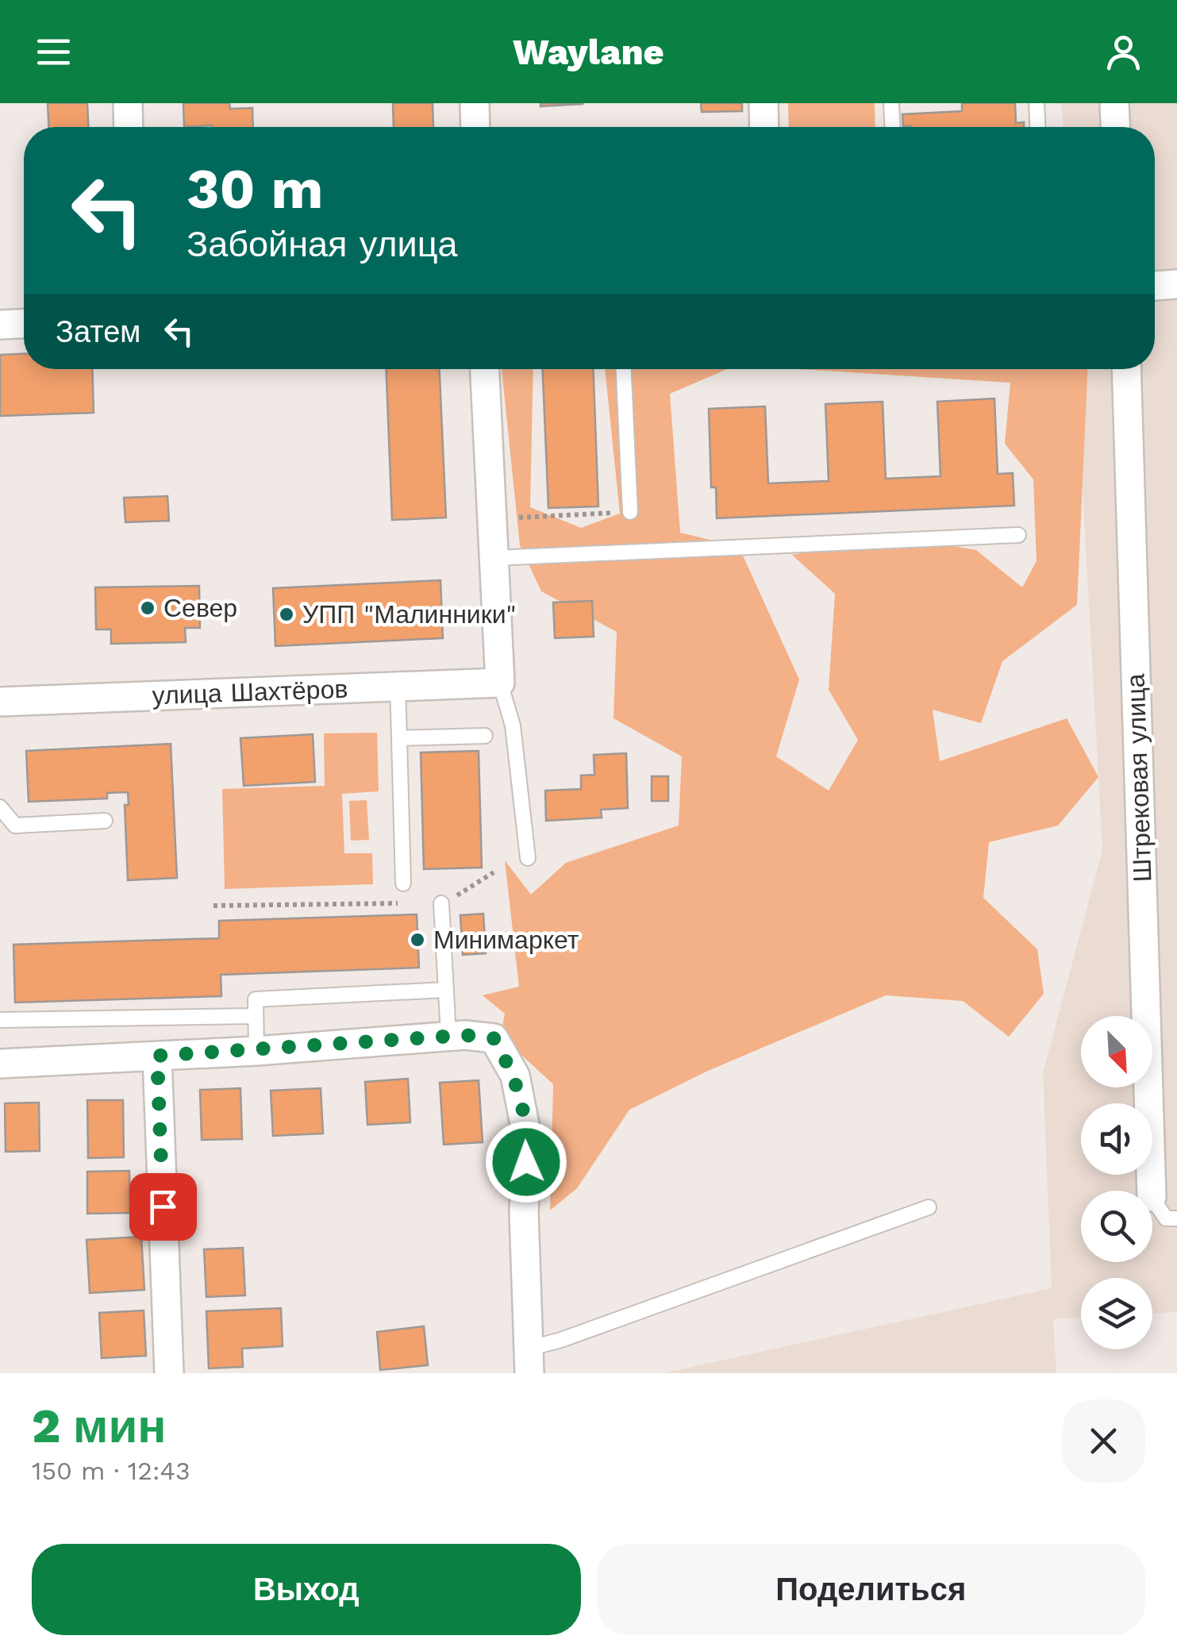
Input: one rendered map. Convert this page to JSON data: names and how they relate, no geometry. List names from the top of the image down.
{
  "streets": {
    "street": ["улица Шахтёров", "Штрековая улица"]
  },
  "places": ["Север", "УПП \"Малинники\"", "Минимаркет"],
  "north": "bottom right",
  "page": {
    "header": "Waylane",
    "turn": ["30 m", "Забойная улица"],
    "then": "Затем",
    "heading": ["2 мин", "150 m · 12:43"],
    "buttons": ["Выход", "Поделиться"]
  }
}
